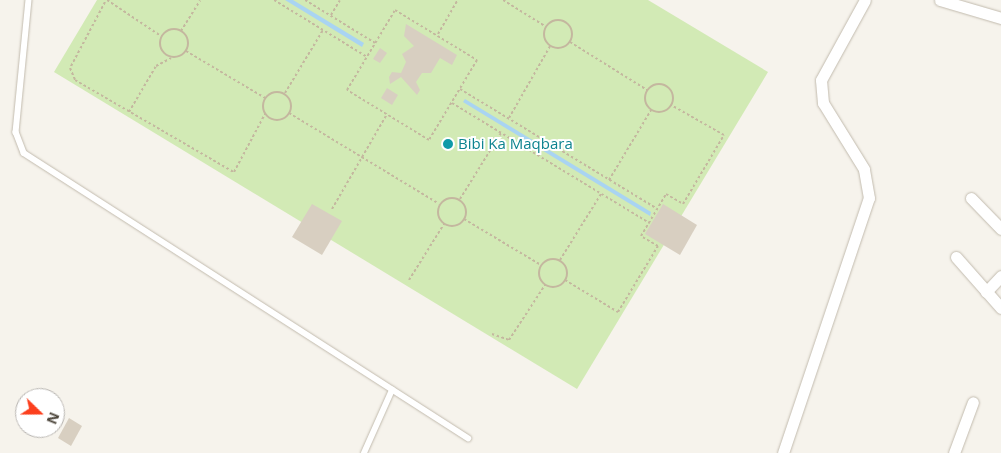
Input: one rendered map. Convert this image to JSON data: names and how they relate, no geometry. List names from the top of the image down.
{
  "places": ["Bibi Ka Maqbara"],
  "north": "right"
}
